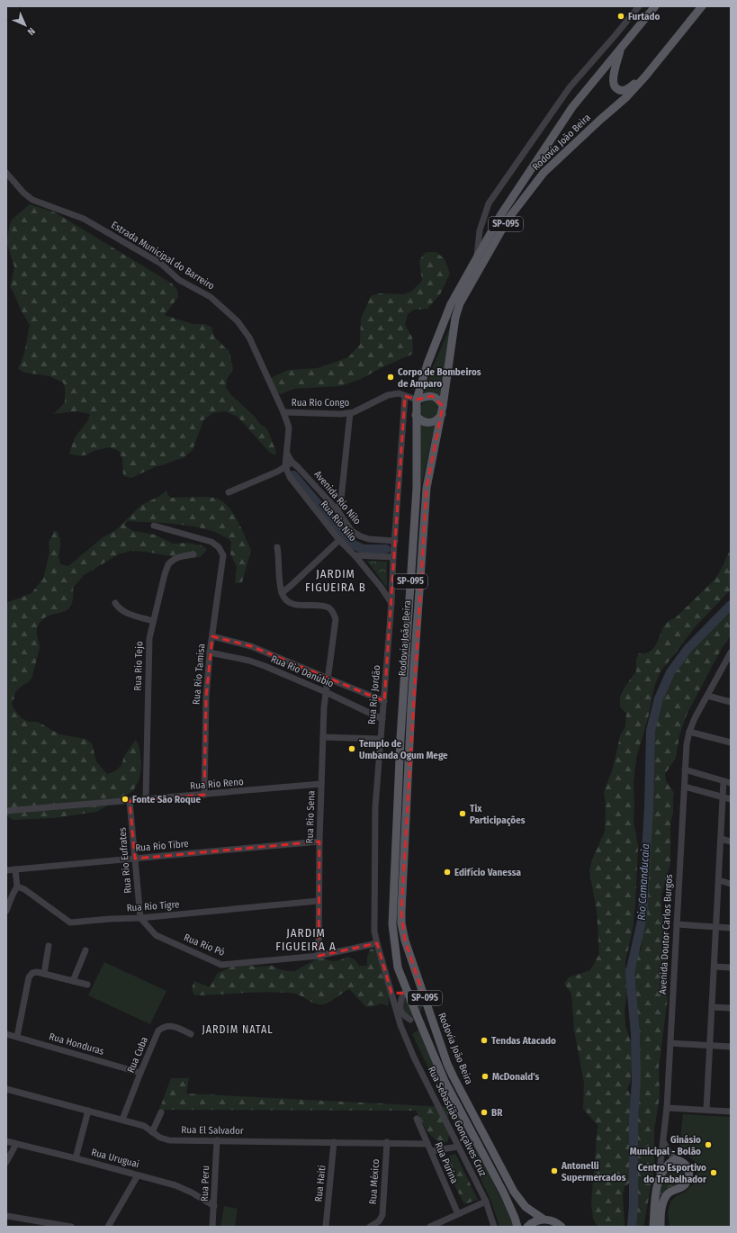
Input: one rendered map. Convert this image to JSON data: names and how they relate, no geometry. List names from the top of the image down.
{
  "streets": {
    "main road": ["Rodovia João Beira", "SP-095", "Avenida Doutor Carlos Burgos"],
    "street": [
      "Estrada Municipal do Barreiro",
      "Rua Rio Congo",
      "Avenida Rio Nilo",
      "Rua Rio Nilo",
      "Rua Rio Tejo",
      "Rua Rio Danúbio",
      "Rua Rio Tamisa",
      "Rua Rio Jordão",
      "Rua Rio Reno",
      "Rua Rio Sena",
      "Rua Rio Tibre",
      "Rua Rio Eufrates",
      "Rua Rio Tigre",
      "Rua Rio Pó",
      "Rua Honduras",
      "Rua Cuba",
      "Rua Sebastião Gonçalves Cruz",
      "Rua El Salvador",
      "Rua Uruguai",
      "Rua Purina",
      "Rua México",
      "Rua Peru",
      "Rua Haiti"
    ]
  },
  "crossings": [
    ["Rodovia João Beira", "SP-095"],
    ["Rodovia João Beira", "Rua Rio Congo"],
    ["Estrada Municipal do Barreiro", "Rua Rio Congo"],
    ["Estrada Municipal do Barreiro", "Avenida Rio Nilo"],
    ["Estrada Municipal do Barreiro", "Rua Rio Nilo"],
    ["Rua Rio Congo", "Rua Rio Jordão"],
    ["Avenida Rio Nilo", "Rua Rio Jordão"],
    ["Rua Rio Nilo", "Rua Rio Jordão"],
    ["Rua Rio Tejo", "Rua Rio Reno"],
    ["Rua Rio Danúbio", "Rua Rio Tamisa"],
    ["Rua Rio Danúbio", "Rua Rio Jordão"],
    ["Rua Rio Danúbio", "Rua Rio Sena"],
    ["Rua Rio Tamisa", "Rua Rio Reno"],
    ["Rua Rio Jordão", "Rua Rio Pó"],
    ["Rua Rio Jordão", "Rua Sebastião Gonçalves Cruz"],
    ["Rua Rio Reno", "Rua Rio Sena"],
    ["Rua Rio Reno", "Rua Rio Eufrates"],
    ["Rua Rio Sena", "Rua Rio Tibre"],
    ["Rua Rio Sena", "Rua Rio Tigre"],
    ["Rua Rio Sena", "Rua Rio Pó"],
    ["Rua Rio Tibre", "Rua Rio Eufrates"],
    ["Rua Rio Eufrates", "Rua Rio Tigre"],
    ["Rua Rio Eufrates", "Rua Rio Pó"],
    ["Rua Rio Tigre", "Rua Rio Pó"],
    ["Rua Honduras", "Rua Cuba"],
    ["Rua Cuba", "Rua El Salvador"],
    ["Rua El Salvador", "Rua Purina"],
    ["Rua El Salvador", "Rua México"],
    ["Rua El Salvador", "Rua Peru"],
    ["Rua El Salvador", "Rua Haiti"],
    ["Rua Uruguai", "Rua Peru"]
  ],
  "districts": ["JARDIM FIGUEIRA B", "JARDIM FIGUEIRA A", "JARDIM NATAL"],
  "water": ["Rio Camanducaia"],
  "places": [
    "Furtado",
    "Corpo de Bombeiros de Amparo",
    "Templo de Umbanda Ogum Mege",
    "Fonte São Roque",
    "Tix Participações",
    "Edifício Vanessa",
    "Tendas Atacado",
    "McDonald's",
    "BR",
    "Ginásio Municipal - Bolão",
    "Antonelli Supermercados",
    "Centro Esportivo do Trabalhador"
  ],
  "north": "bottom right"
}
